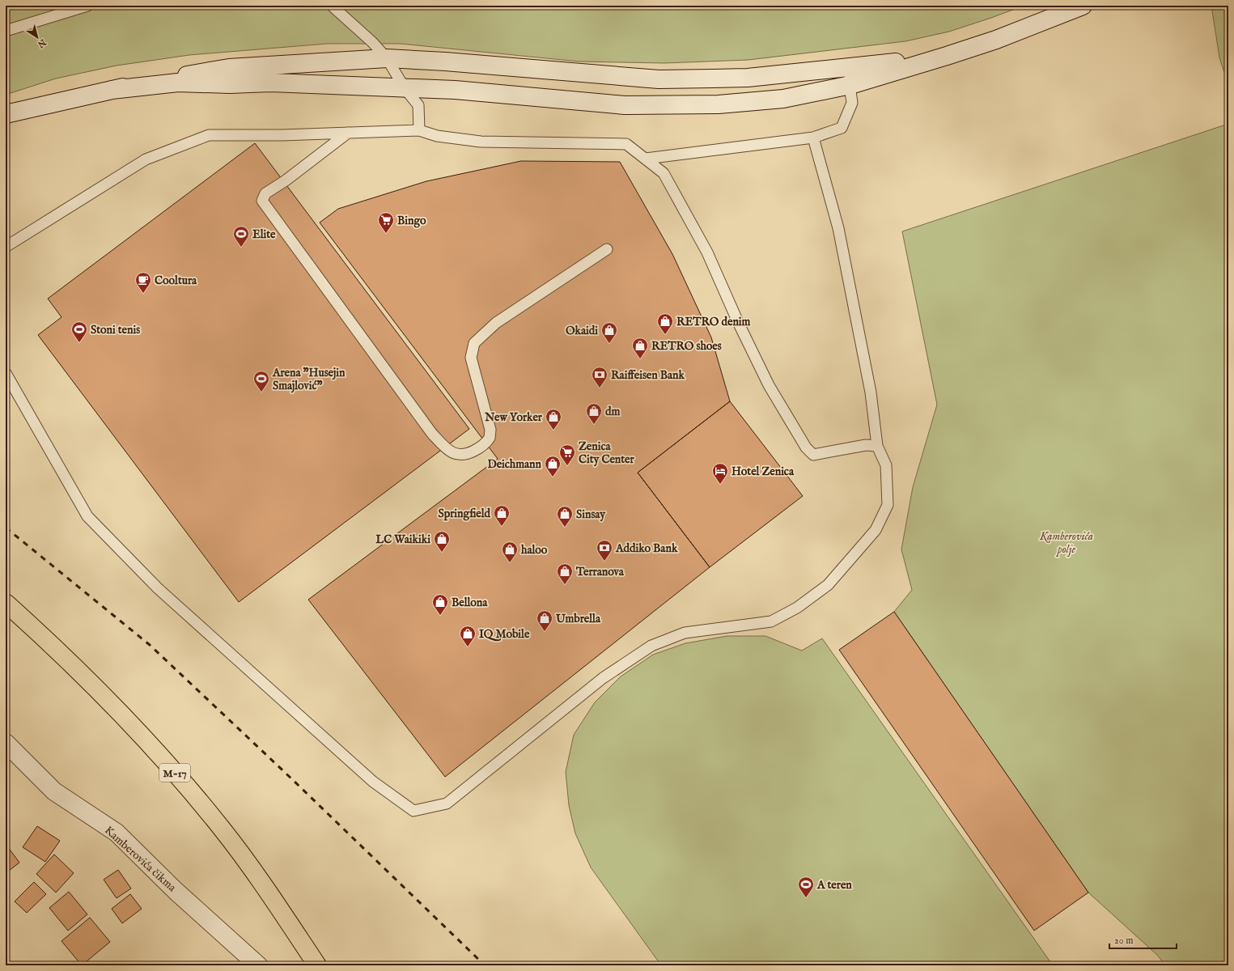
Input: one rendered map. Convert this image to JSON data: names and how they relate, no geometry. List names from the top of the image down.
{
  "streets": {
    "highway": ["M-17"],
    "street": ["Kamberovića čikma"]
  },
  "parks": ["Kamberovića polje"],
  "places": {
    "supermarket": ["Bingo", "Zenica City Center"],
    "sports": [
      "Elite",
      "Stoni tenis",
      "Arena \"Husejin Smajlović\"",
      "A teren"
    ],
    "cafe": ["Cooltura"],
    "shop": [
      "RETRO denim",
      "Okaidi",
      "RETRO shoes",
      "dm",
      "New Yorker",
      "Deichmann",
      "Springfield",
      "Sinsay",
      "LC Waikiki",
      "haloo",
      "Terranova",
      "Bellona",
      "Umbrella",
      "IQ Mobile"
    ],
    "bank": ["Raiffeisen Bank", "Addiko Bank"],
    "hotel": ["Hotel Zenica"]
  },
  "scale_bar": "20 m",
  "north": "bottom right"
}
